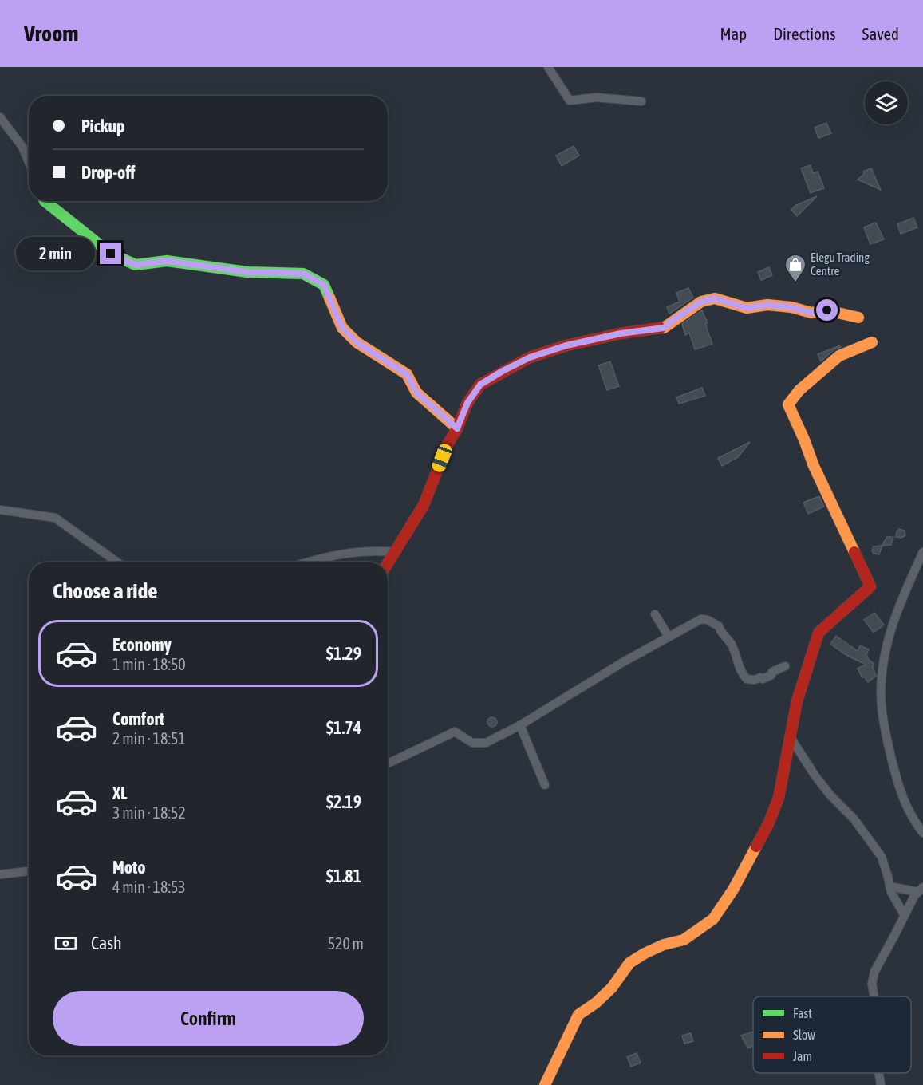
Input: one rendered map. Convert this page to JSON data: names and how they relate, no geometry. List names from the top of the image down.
{
  "places": {
    "shop": ["Elegu Trading Centre"]
  },
  "legend": ["Fast", "Slow", "Jam"],
  "page": {
    "header": "Vroom",
    "nav": ["Map", "Directions", "Saved"],
    "banner": ["Pickup", "Drop-off"],
    "bubble": "2 min",
    "heading": "Choose a ride",
    "list": [
      {
        "name": "Economy",
        "note": "1 min · 18:50",
        "value": "$1.29"
      },
      {
        "name": "Comfort",
        "note": "2 min · 18:51",
        "value": "$1.74"
      },
      {
        "name": "XL",
        "note": "3 min · 18:52",
        "value": "$2.19"
      },
      {
        "name": "Moto",
        "note": "4 min · 18:53",
        "value": "$1.81"
      }
    ],
    "pay": ["Cash", "520 m"],
    "buttons": "Confirm"
  }
}
